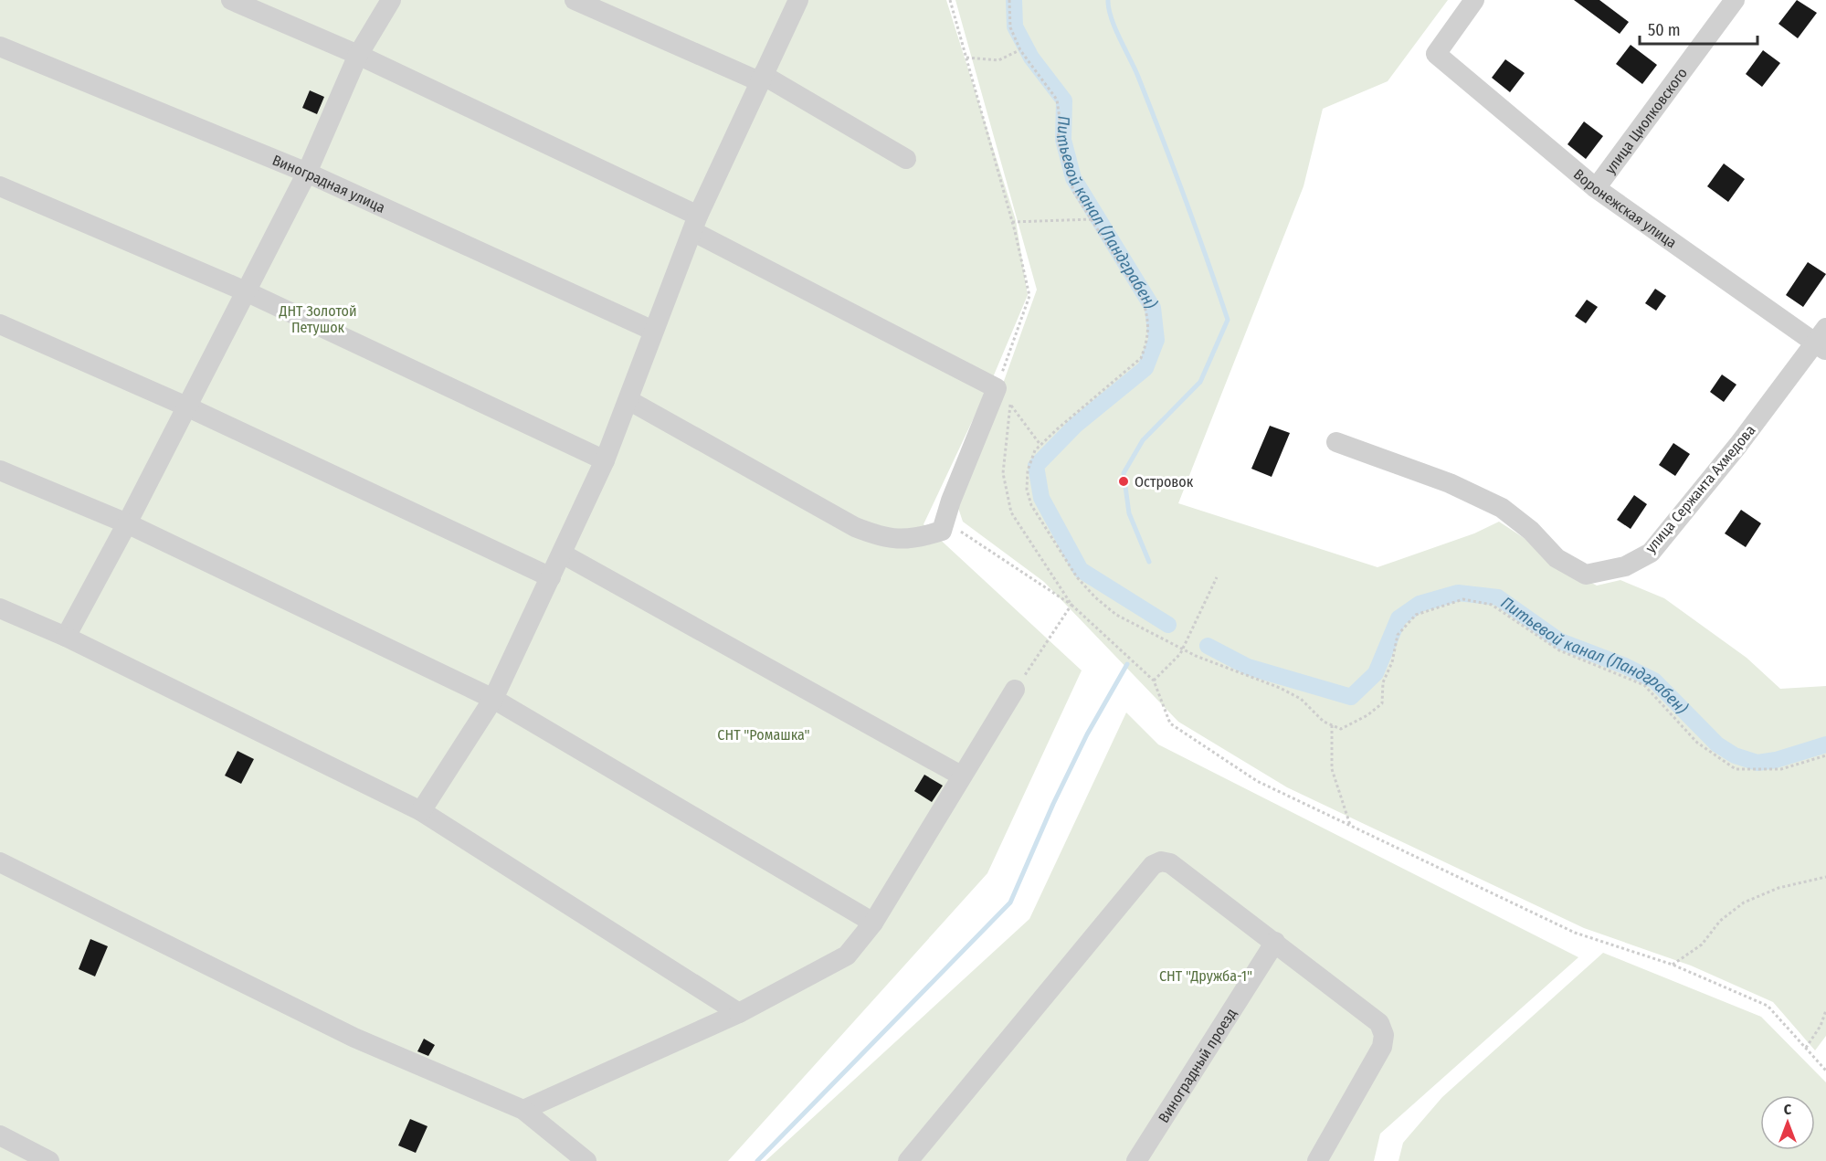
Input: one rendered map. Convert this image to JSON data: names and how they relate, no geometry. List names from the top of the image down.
{
  "streets": {
    "street": [
      "улица Циолковского",
      "Виноградная улица",
      "Воронежская улица",
      "улица Сержанта Ахмедова",
      "Виноградный проезд"
    ]
  },
  "crossings": [
    ["улица Циолковского", "Воронежская улица"],
    ["Воронежская улица", "улица Сержанта Ахмедова"]
  ],
  "water": ["Питьевой канал (Ландграбен)"],
  "parks": ["ДНТ Золотой Петушок", "СНТ \"Ромашка\"", "СНТ \"Дружба-1\""],
  "places": ["Островок"],
  "scale_bar": "50 m",
  "north": "top"
}
